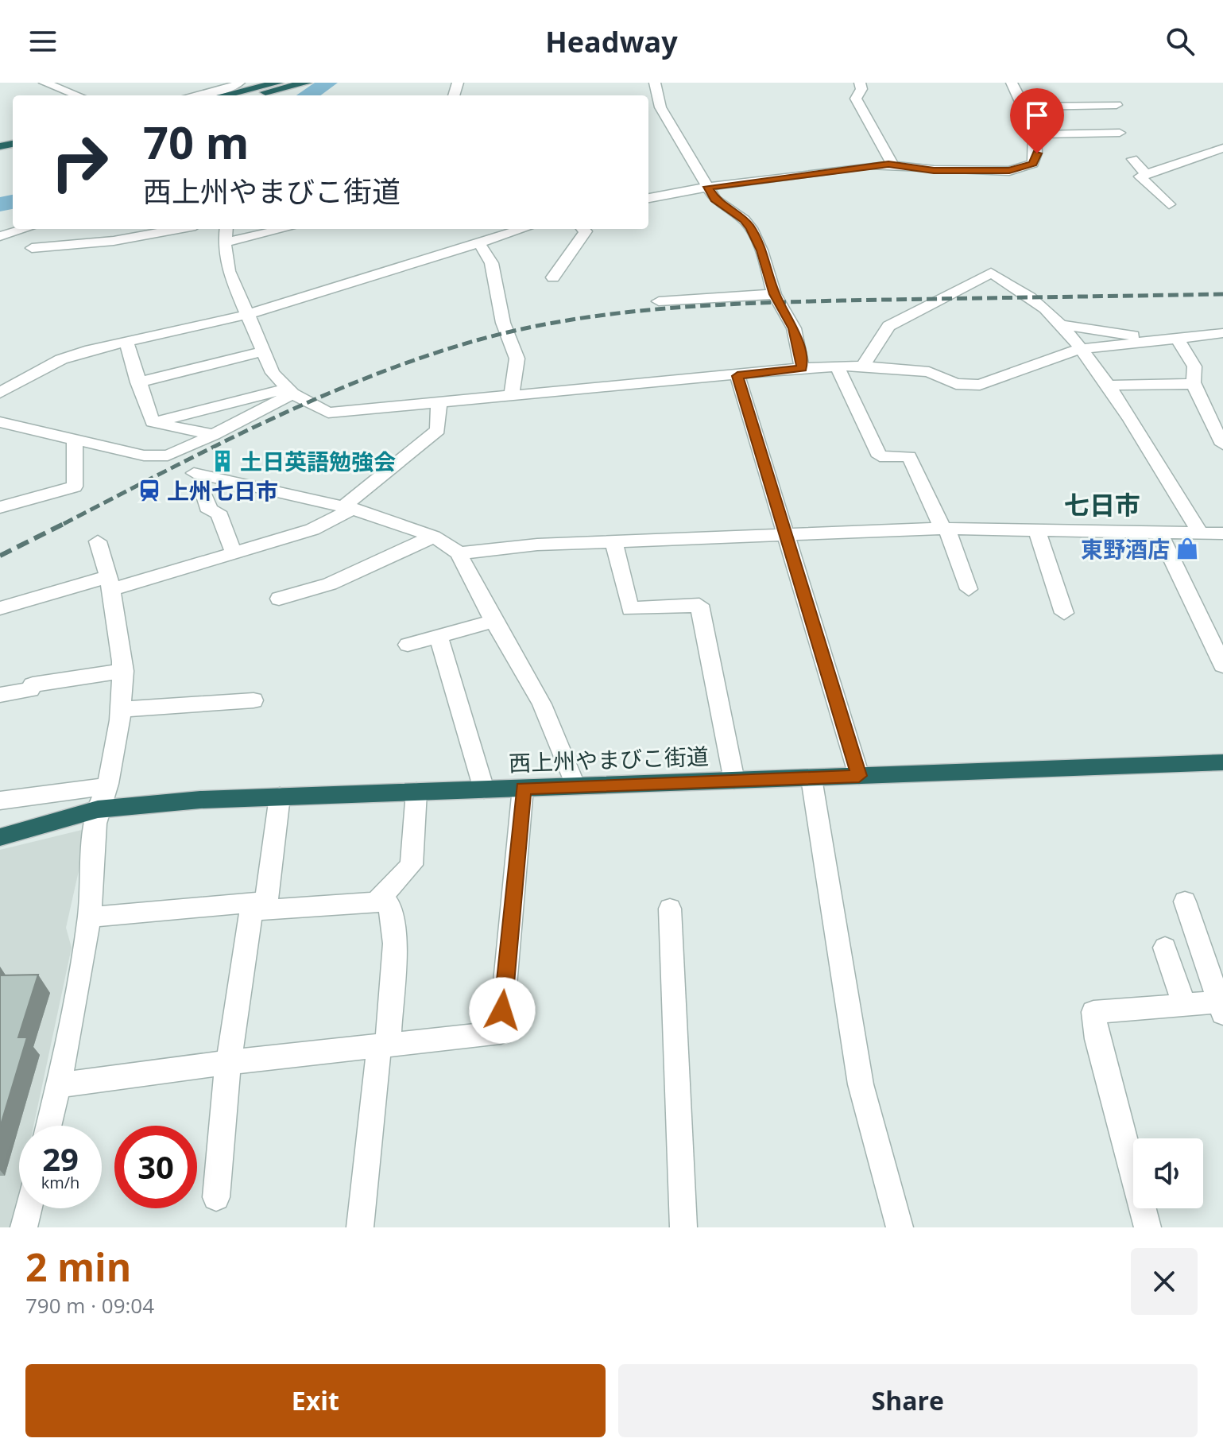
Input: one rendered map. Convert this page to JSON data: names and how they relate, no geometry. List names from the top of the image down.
{
  "streets": {
    "highway": ["西上州やまびこ街道"]
  },
  "districts": ["七日市"],
  "places": {
    "building": ["土日英語勉強会"],
    "station": ["上州七日市"],
    "shop": ["東野酒店"]
  },
  "page": {
    "header": "Headway",
    "turn": ["70 m", "西上州やまびこ街道"],
    "speed": "29 km/h",
    "limit": "30",
    "heading": ["2 min", "790 m · 09:04"],
    "buttons": ["Exit", "Share"]
  }
}
